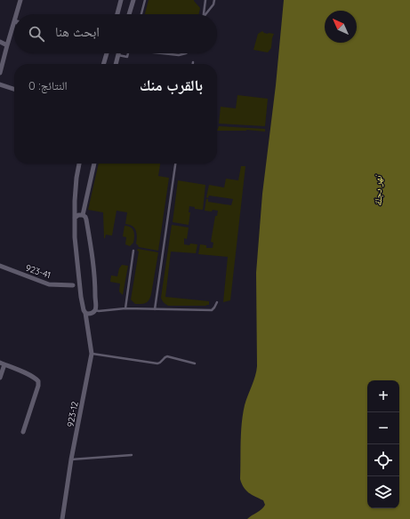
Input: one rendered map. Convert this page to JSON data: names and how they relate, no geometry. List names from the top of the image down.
{
  "streets": {
    "street": ["923-41", "923-12"]
  },
  "water": ["نهر دجلة"],
  "north": "top left",
  "page": {
    "search": "ابحث هنا",
    "heading": ["بالقرب منك", "النتائج: 0"],
    "map_buttons": ["+", "−"]
  }
}
